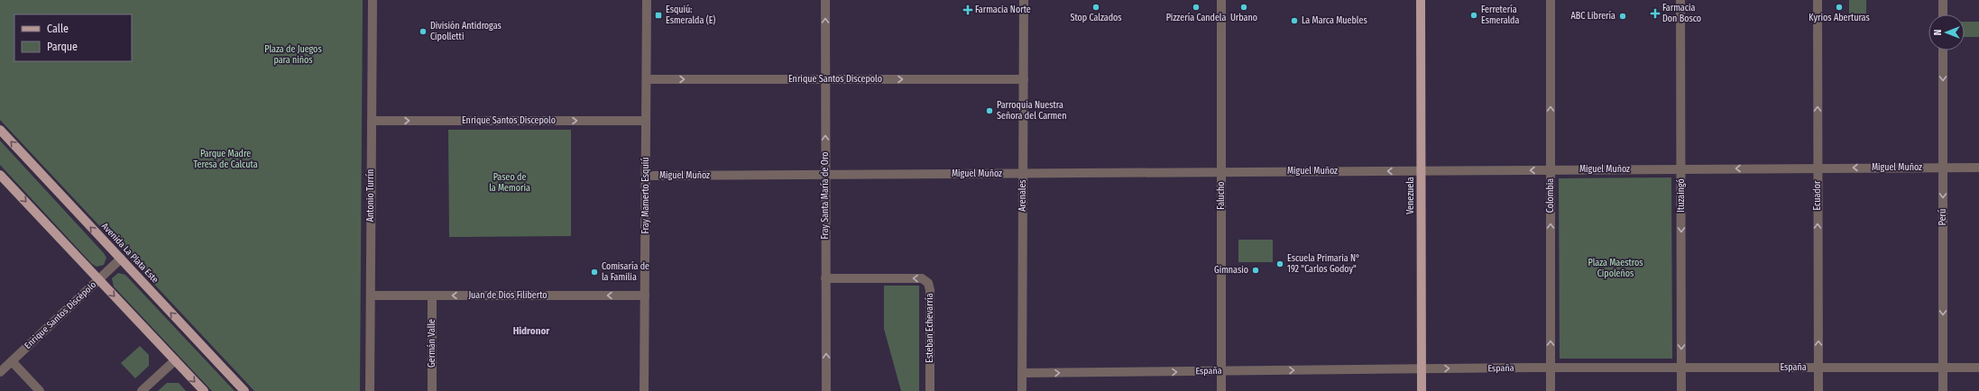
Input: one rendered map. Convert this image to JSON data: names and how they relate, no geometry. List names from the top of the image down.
{
  "streets": {
    "main road": ["Venezuela", "Avenida La Plata Este"],
    "street": [
      "Enrique Santos Discepolo",
      "Miguel Muñoz",
      "Antonio Turrín",
      "Fray Mamerto Esquiú",
      "Fray Santa María de Oro",
      "Arenales",
      "Falucho",
      "Colombia",
      "Ituzaingó",
      "Ecuador",
      "Perú",
      "Juan de Dios Filiberto",
      "Enrique Santos Discépolo",
      "Esteban Echevarría",
      "Germán Valle",
      "España"
    ]
  },
  "crossings": [
    ["Enrique Santos Discepolo", "Antonio Turrín"],
    ["Enrique Santos Discepolo", "Fray Mamerto Esquiú"],
    ["Enrique Santos Discepolo", "Fray Santa María de Oro"],
    ["Enrique Santos Discepolo", "Arenales"],
    ["Miguel Muñoz", "Fray Mamerto Esquiú"],
    ["Miguel Muñoz", "Fray Santa María de Oro"],
    ["Miguel Muñoz", "Arenales"],
    ["Miguel Muñoz", "Falucho"],
    ["Miguel Muñoz", "Venezuela"],
    ["Miguel Muñoz", "Colombia"],
    ["Miguel Muñoz", "Ituzaingó"],
    ["Miguel Muñoz", "Ecuador"],
    ["Miguel Muñoz", "Perú"],
    ["Antonio Turrín", "Juan de Dios Filiberto"],
    ["Fray Mamerto Esquiú", "Juan de Dios Filiberto"],
    ["Fray Santa María de Oro", "Esteban Echevarría"],
    ["Arenales", "España"],
    ["Falucho", "España"],
    ["Venezuela", "España"],
    ["Colombia", "España"],
    ["Ituzaingó", "España"],
    ["Ecuador", "España"],
    ["Perú", "España"],
    ["Avenida La Plata Este", "Enrique Santos Discépolo"],
    ["Juan de Dios Filiberto", "Germán Valle"]
  ],
  "one_way": [
    "Enrique Santos Discepolo",
    "Miguel Muñoz",
    "Fray Santa María de Oro",
    "Colombia",
    "Ituzaingó",
    "Ecuador",
    "Perú",
    "Juan de Dios Filiberto",
    "España"
  ],
  "districts": ["Hidronor"],
  "parks": [
    "Plaza de Juegos para niños",
    "Parque Madre Teresa de Calcuta",
    "Paseo de la Memoria",
    "Plaza Maestros Cipoleños"
  ],
  "places": {
    "other": [
      "Stop Calzados",
      "Pizzería Candela",
      "Urbano",
      "Kyrios Aberturas",
      "Ferretería Esmeralda",
      "ABC Librería",
      "La Marca Muebles",
      "División Antidrogas Cipolletti",
      "Parroquia Nuestra Señora del Carmen",
      "Escuela Primaria N° 192 \"Carlos Godoy\"",
      "Gimnasio",
      "Comisaría de la Familia"
    ],
    "health": ["Farmacia Norte", "Farmacia Don Bosco"],
    "transit": ["Esquiú: Esmeralda (E)"]
  },
  "legend": ["Calle", "Parque"],
  "north": "left"
}
